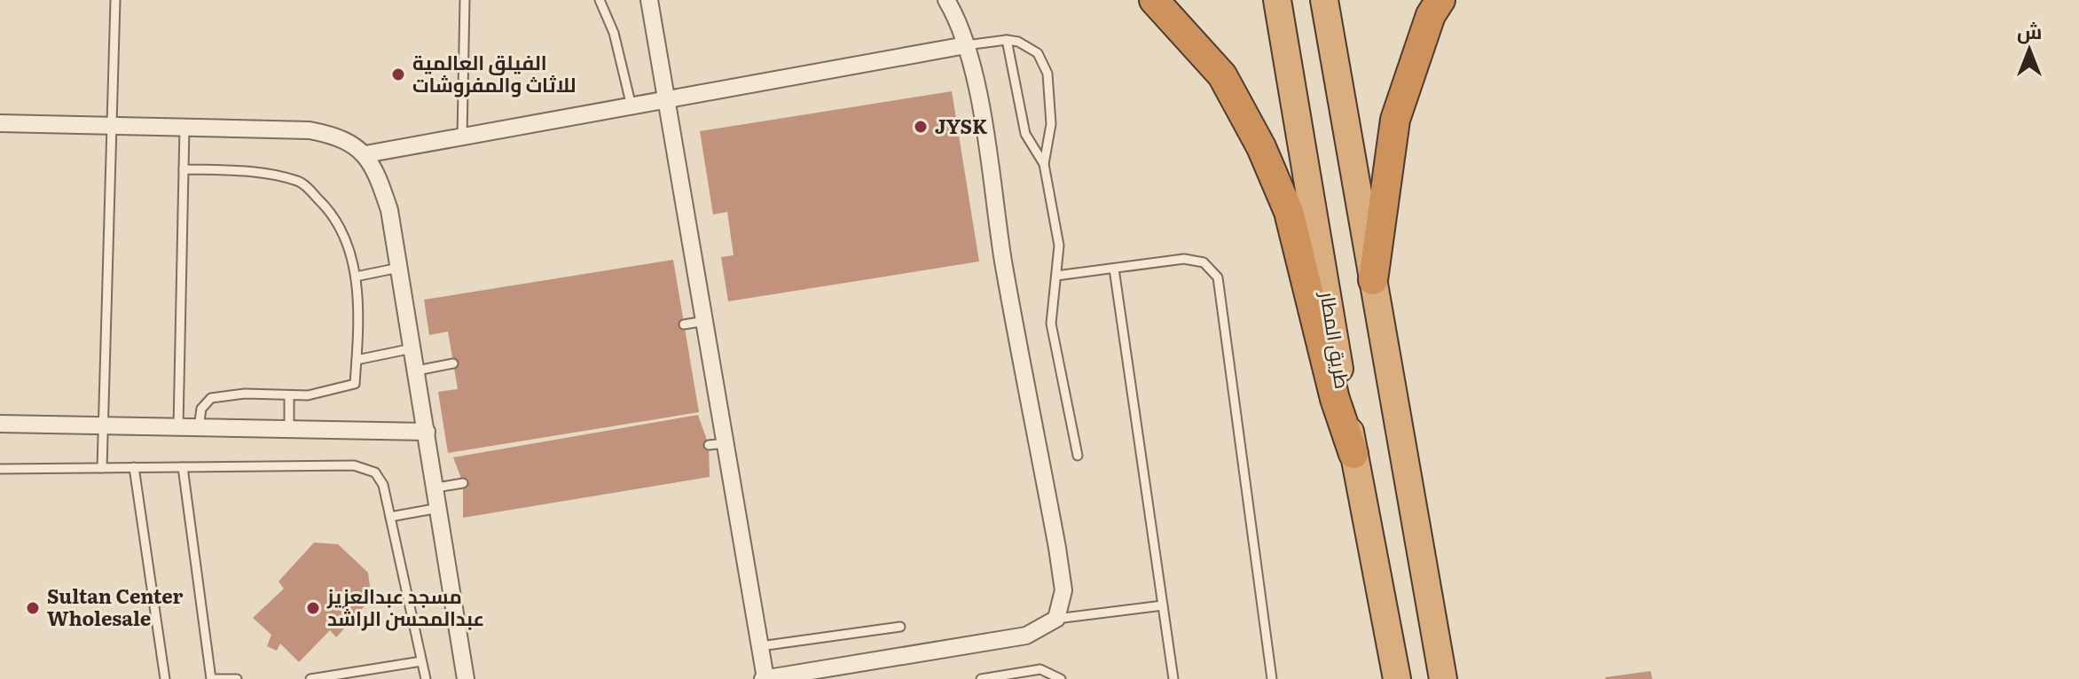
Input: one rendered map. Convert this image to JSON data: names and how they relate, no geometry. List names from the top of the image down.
{
  "streets": {
    "highway": ["طريق المطار"]
  },
  "places": [
    "الفيلق العالمية للاثاث والمفروشات",
    "JYSK",
    "Sultan Center Wholesale",
    "مسجد عبدالعزيز عبدالمحسن الراشد"
  ],
  "north": "top"
}
